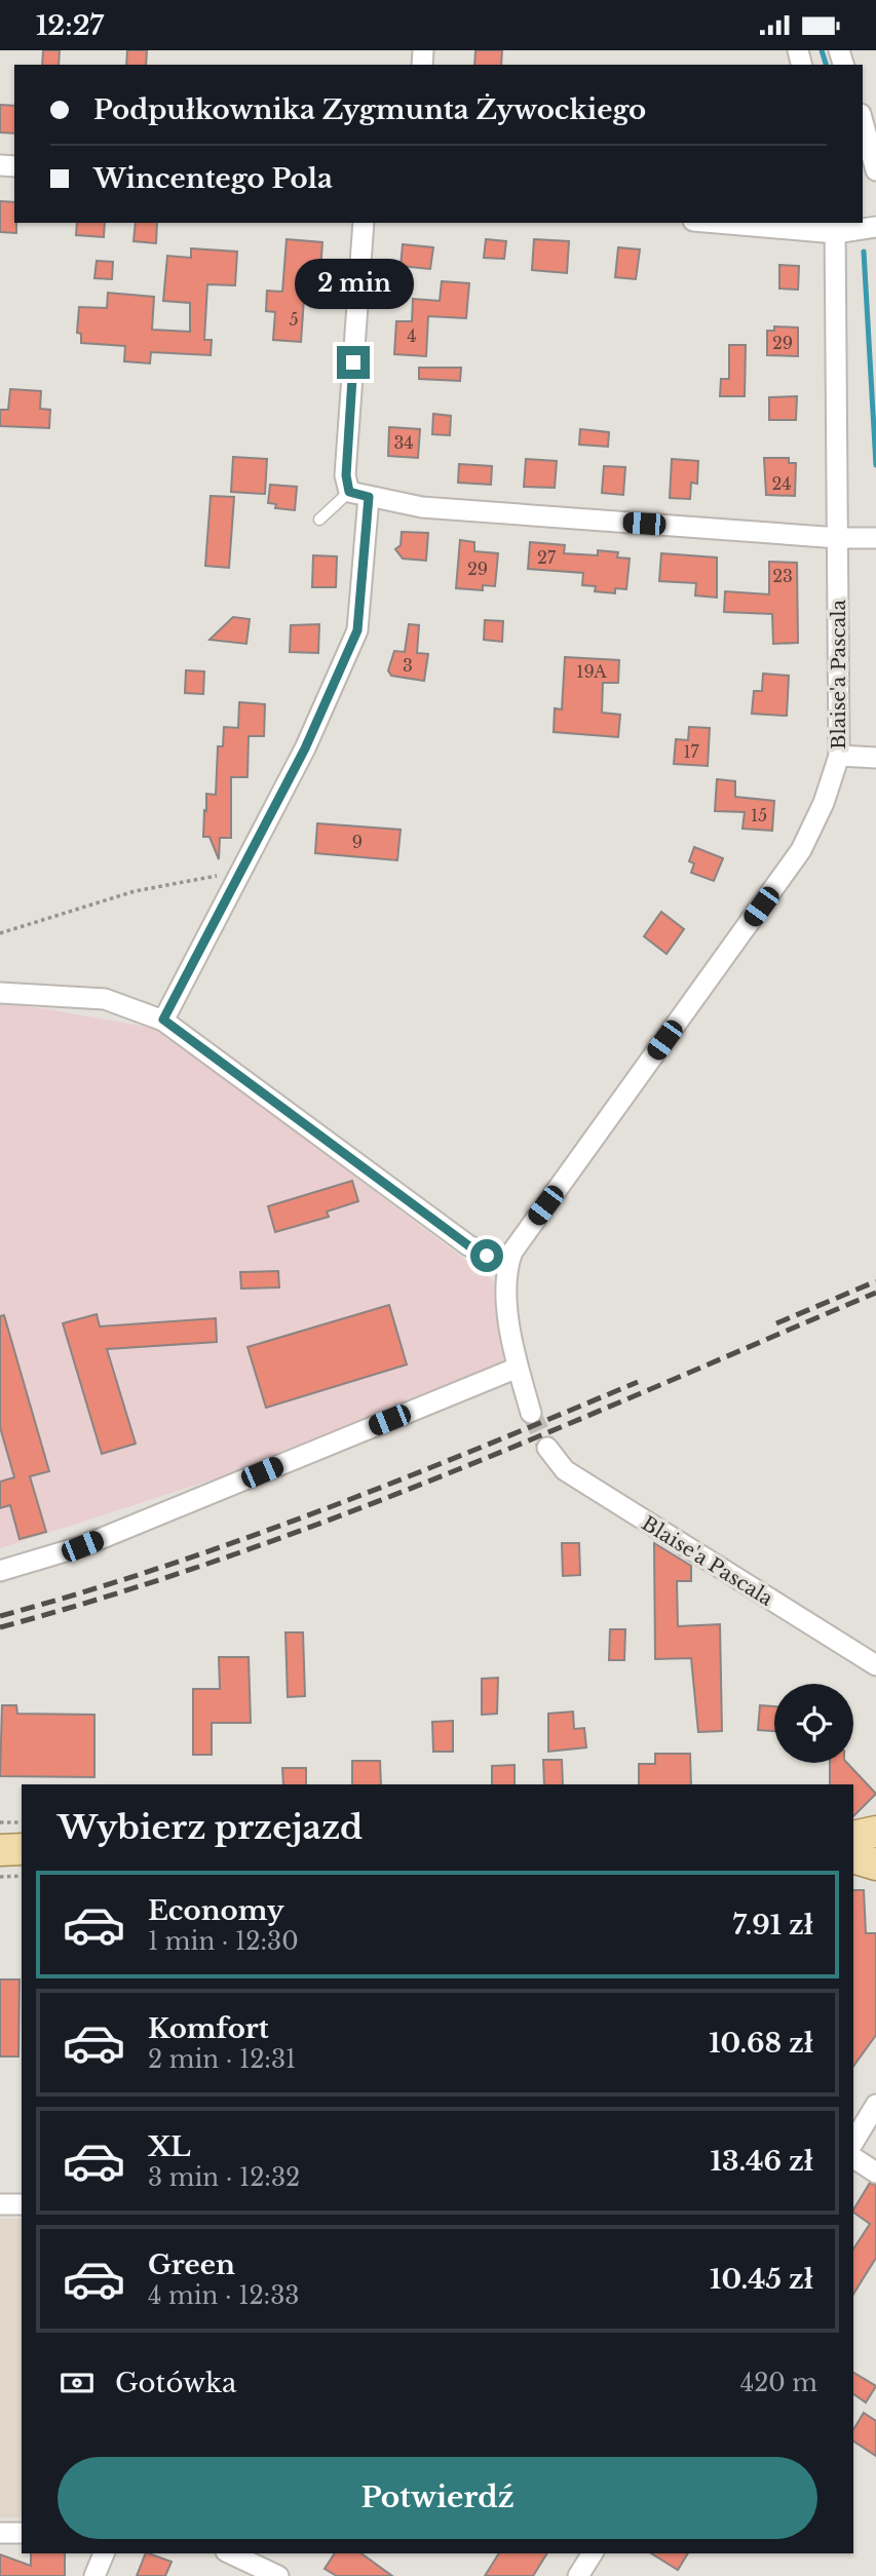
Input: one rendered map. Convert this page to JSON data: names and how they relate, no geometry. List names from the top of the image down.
{
  "streets": {
    "street": ["Blaise'a Pascala"]
  },
  "house_numbers": [
    "5",
    "4",
    "29",
    "34",
    "24",
    "27",
    "29",
    "23",
    "3",
    "19A",
    "17",
    "15",
    "9"
  ],
  "page": {
    "status": "12:27",
    "banner": ["Podpułkownika Zygmunta Żywockiego", "Wincentego Pola"],
    "bubble": "2 min",
    "heading": "Wybierz przejazd",
    "list": [
      {
        "name": "Economy",
        "note": "1 min · 12:30",
        "value": "7.91 zł"
      },
      {
        "name": "Komfort",
        "note": "2 min · 12:31",
        "value": "10.68 zł"
      },
      {
        "name": "XL",
        "note": "3 min · 12:32",
        "value": "13.46 zł"
      },
      {
        "name": "Green",
        "note": "4 min · 12:33",
        "value": "10.45 zł"
      }
    ],
    "pay": ["Gotówka", "420 m"],
    "buttons": "Potwierdź"
  }
}
